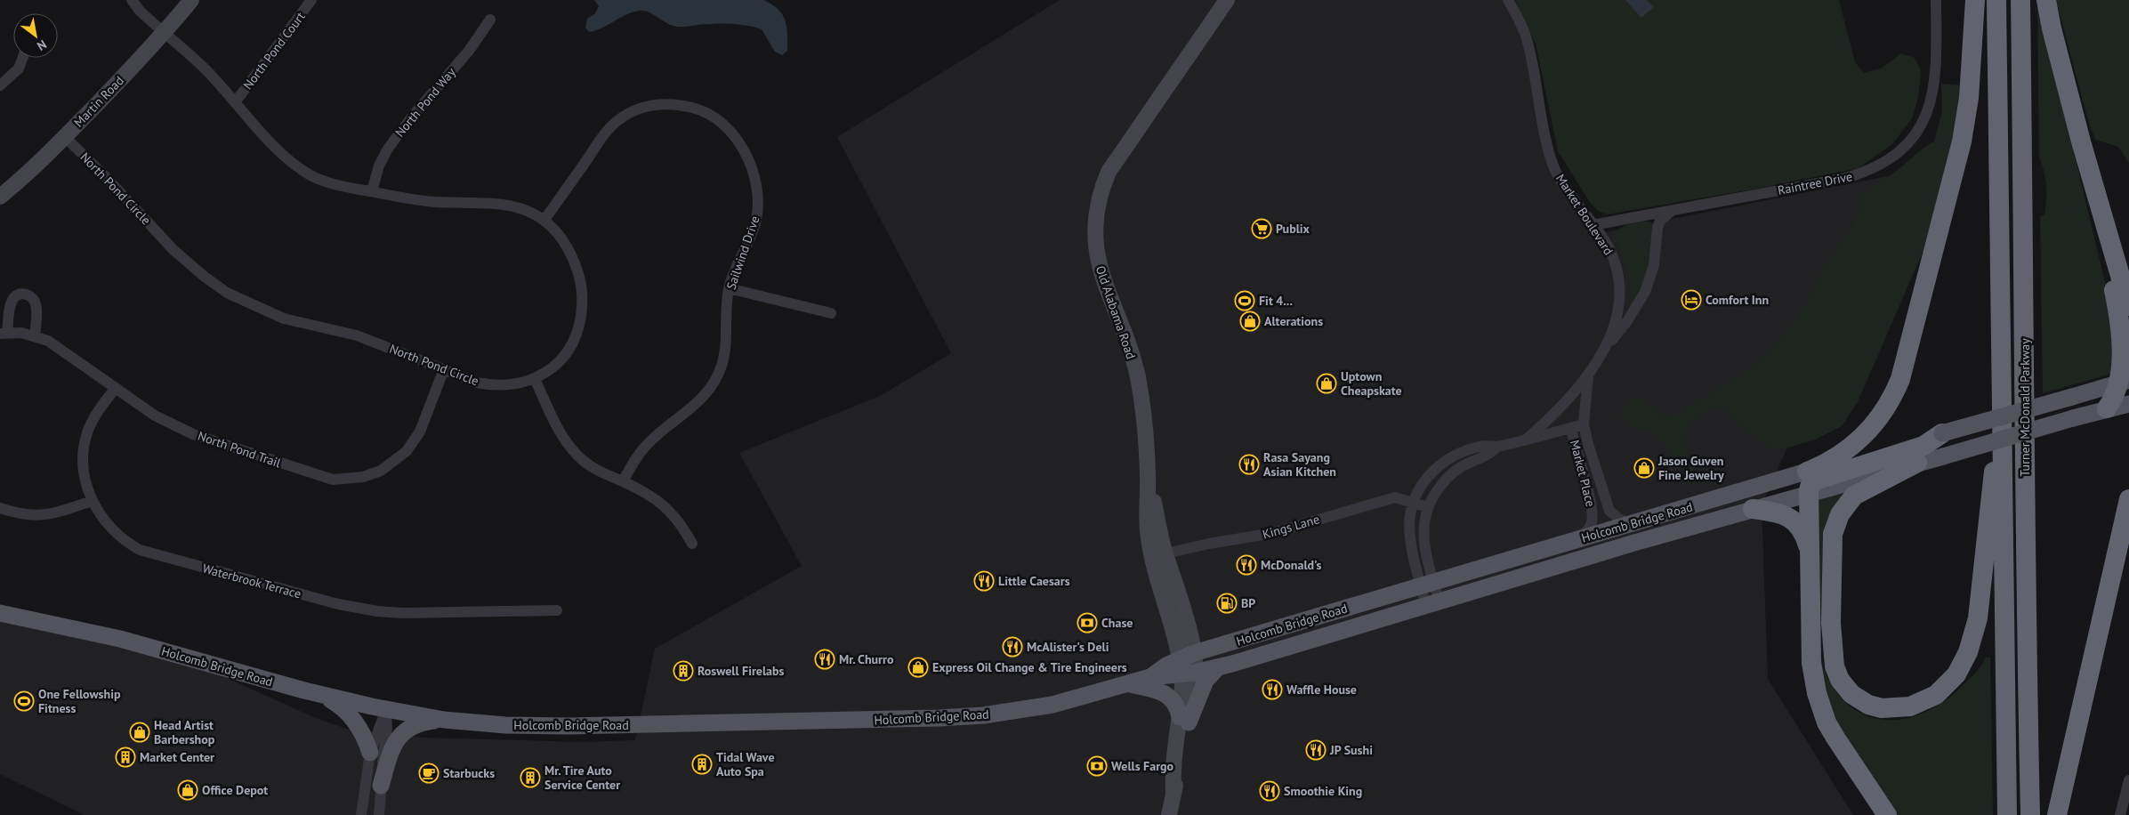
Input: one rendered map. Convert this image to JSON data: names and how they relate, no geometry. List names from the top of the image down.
{
  "streets": {
    "highway": ["Turner McDonald Parkway"],
    "main road": ["Holcomb Bridge Road"],
    "street": [
      "North Pond Court",
      "Martin Road",
      "North Pond Way",
      "Raintree Drive",
      "North Pond Circle",
      "Market Boulevard",
      "Sailwind Drive",
      "Old Alabama Road",
      "North Pond Trail",
      "Market Place",
      "Kings Lane",
      "Waterbrook Terrace"
    ]
  },
  "crossings": [
    ["North Pond Court", "North Pond Circle"],
    ["Martin Road", "North Pond Circle"],
    ["North Pond Way", "North Pond Circle"],
    ["Raintree Drive", "Market Boulevard"],
    ["North Pond Circle", "Sailwind Drive"],
    ["North Pond Circle", "North Pond Trail"],
    ["Market Boulevard", "Market Place"],
    ["Market Boulevard", "Holcomb Bridge Road"],
    ["Market Boulevard", "Kings Lane"],
    ["Old Alabama Road", "Holcomb Bridge Road"],
    ["Old Alabama Road", "Kings Lane"],
    ["North Pond Trail", "Waterbrook Terrace"],
    ["Market Place", "Holcomb Bridge Road"]
  ],
  "places": {
    "supermarket": ["Publix"],
    "hotel": ["Comfort Inn"],
    "sports": ["Fit 4...", "One Fellowship Fitness"],
    "shop": [
      "Alterations",
      "Uptown Cheapskate",
      "Jason Guven Fine Jewelry",
      "Express Oil Change & Tire Engineers",
      "Head Artist Barbershop",
      "Office Depot"
    ],
    "restaurant": [
      "Rasa Sayang Asian Kitchen",
      "McDonald's",
      "Little Caesars",
      "McAlister's Deli",
      "Mr. Churro",
      "Waffle House",
      "JP Sushi",
      "Smoothie King"
    ],
    "fuel station": ["BP"],
    "bank": ["Chase", "Wells Fargo"],
    "building": [
      "Roswell Firelabs",
      "Market Center",
      "Tidal Wave Auto Spa",
      "Mr. Tire Auto Service Center"
    ],
    "cafe": ["Starbucks"]
  },
  "north": "bottom right"
}
